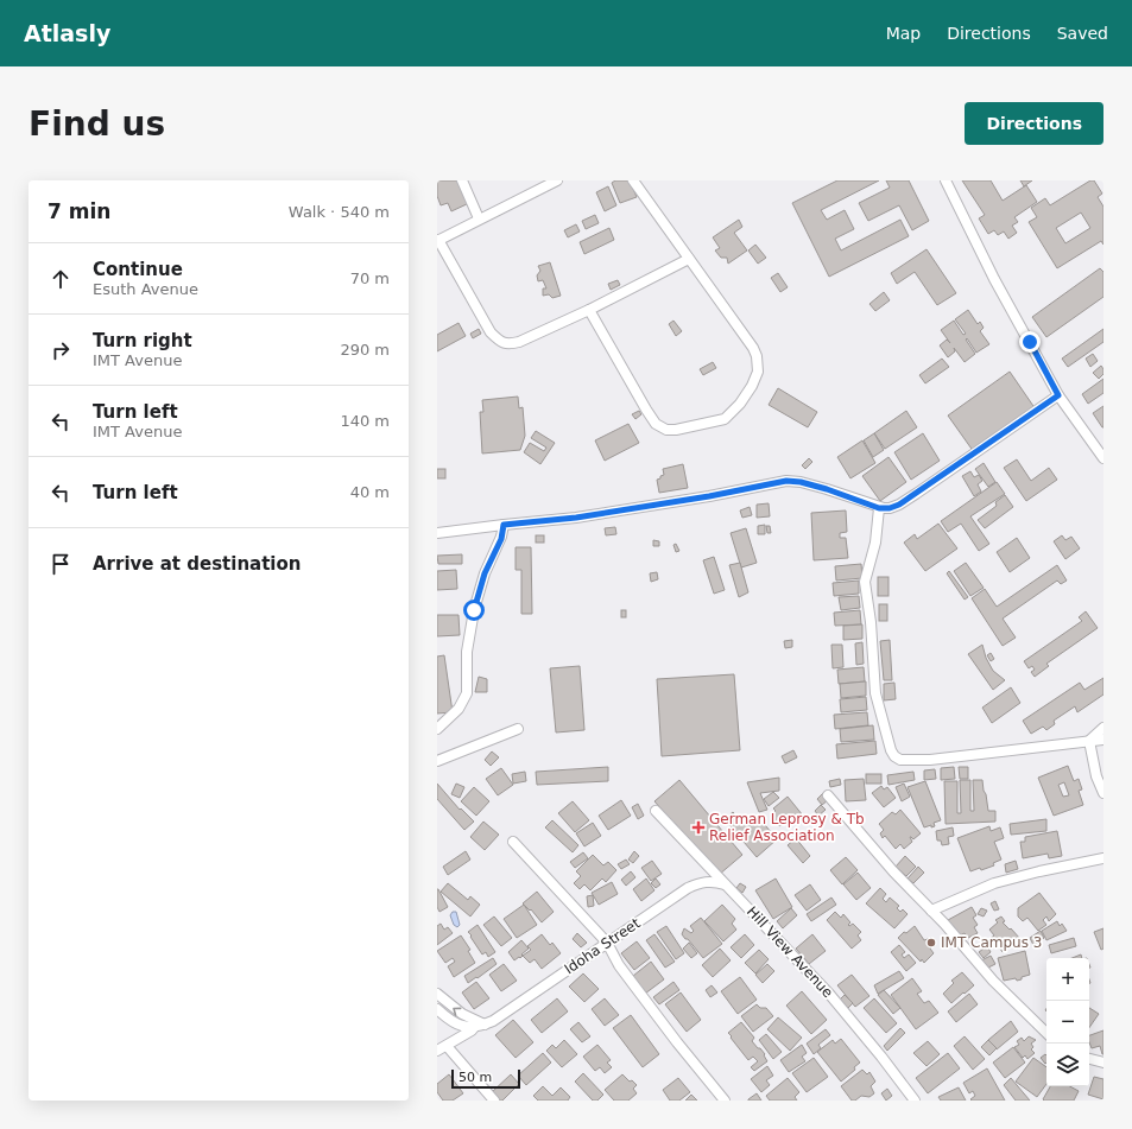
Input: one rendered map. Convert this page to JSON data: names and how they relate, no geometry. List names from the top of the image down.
{
  "streets": {
    "street": ["Idoha Street", "Hill View Avenue"]
  },
  "crossings": [
    ["Idoha Street", "Hill View Avenue"]
  ],
  "places": {
    "health": ["German Leprosy & Tb Relief Association"],
    "other": ["IMT Campus 3"]
  },
  "scale_bar": "50 m",
  "page": {
    "header": "Atlasly",
    "nav": ["Map", "Directions", "Saved"],
    "buttons": "Directions",
    "title": "Find us",
    "heading": ["7 min", "Walk · 540 m"],
    "list": [
      ["Continue", "Esuth Avenue", "70 m"],
      ["Turn right", "IMT Avenue", "290 m"],
      ["Turn left", "IMT Avenue", "140 m"],
      ["Turn left", "40 m"],
      "Arrive at destination"
    ],
    "map_buttons": ["+", "−"],
    "scale": "50 m"
  }
}
